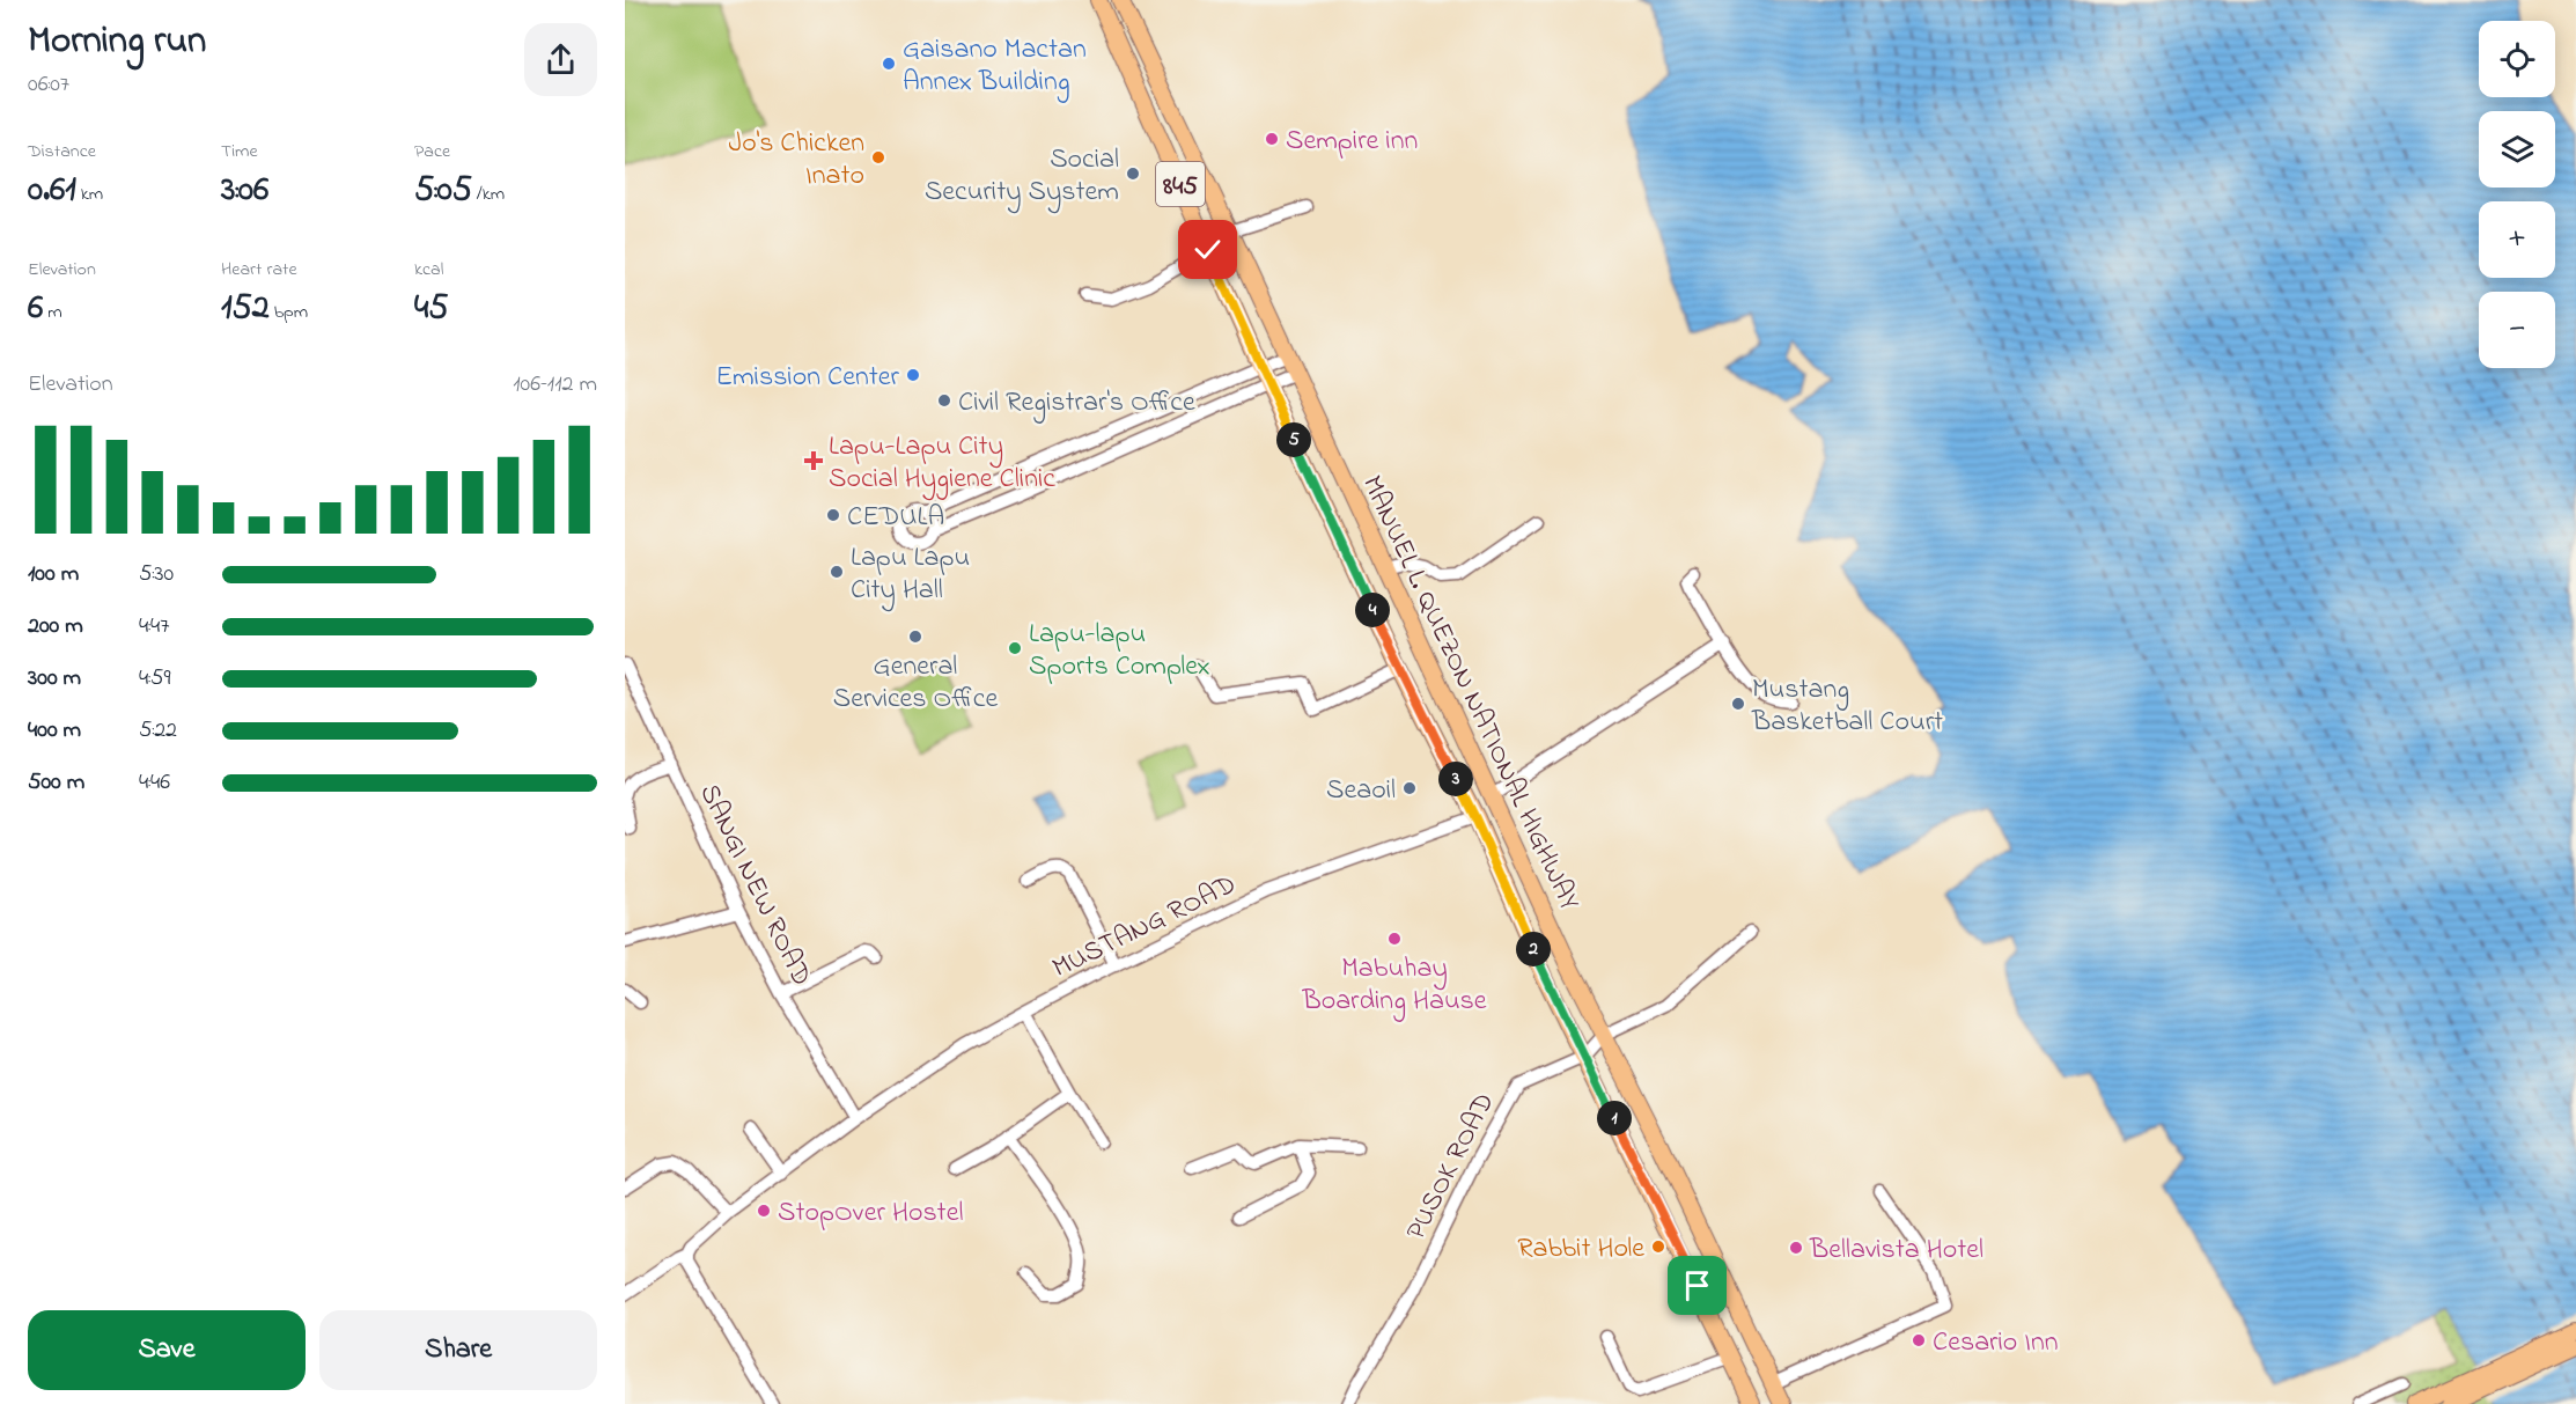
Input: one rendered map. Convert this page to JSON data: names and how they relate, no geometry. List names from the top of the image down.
{
  "streets": {
    "main road": ["845", "MANUEL L. QUEZON NATIONAL HIGHWAY"],
    "street": ["SANGI NEW ROAD", "MUSTANG ROAD", "PUSOK ROAD"]
  },
  "crossings": [
    ["MANUEL L. QUEZON NATIONAL HIGHWAY", "MUSTANG ROAD"],
    ["MANUEL L. QUEZON NATIONAL HIGHWAY", "PUSOK ROAD"],
    ["SANGI NEW ROAD", "MUSTANG ROAD"]
  ],
  "places": {
    "other": [
      "Gaisano Mactan Annex Building",
      "Sempire inn",
      "Jo's Chicken Inato",
      "Social Security System",
      "Emission Center",
      "Civil Registrar's Office",
      "CEDULA",
      "Lapu Lapu City Hall",
      "General Services Office",
      "Lapu-lapu Sports Complex",
      "Mustang Basketball Court",
      "Seaoil",
      "Mabuhay Boarding Hause",
      "StopOver Hostel",
      "Rabbit Hole",
      "Bellavista Hotel",
      "Cesario Inn"
    ],
    "health": ["Lapu-Lapu City Social Hygiene Clinic"]
  },
  "page": {
    "heading": ["Morning run", "06:07"],
    "map_buttons": ["+", "−"],
    "stats": [
      ["Distance", "0.61 km"],
      ["Time", "3:06"],
      ["Pace", "5:05 /km"],
      ["Elevation", "6 m"],
      ["Heart rate", "152 bpm"],
      ["kcal", "45"]
    ],
    "chart": ["Elevation", "106–112 m"],
    "pins": [
      "5",
      "4",
      "3",
      "2",
      "1"
    ],
    "list": [
      {
        "name": "100 m",
        "note": "5:30"
      },
      {
        "name": "200 m",
        "note": "4:47"
      },
      {
        "name": "300 m",
        "note": "4:59"
      },
      {
        "name": "400 m",
        "note": "5:22"
      },
      {
        "name": "500 m",
        "note": "4:46"
      }
    ],
    "buttons": ["Save", "Share"]
  }
}
